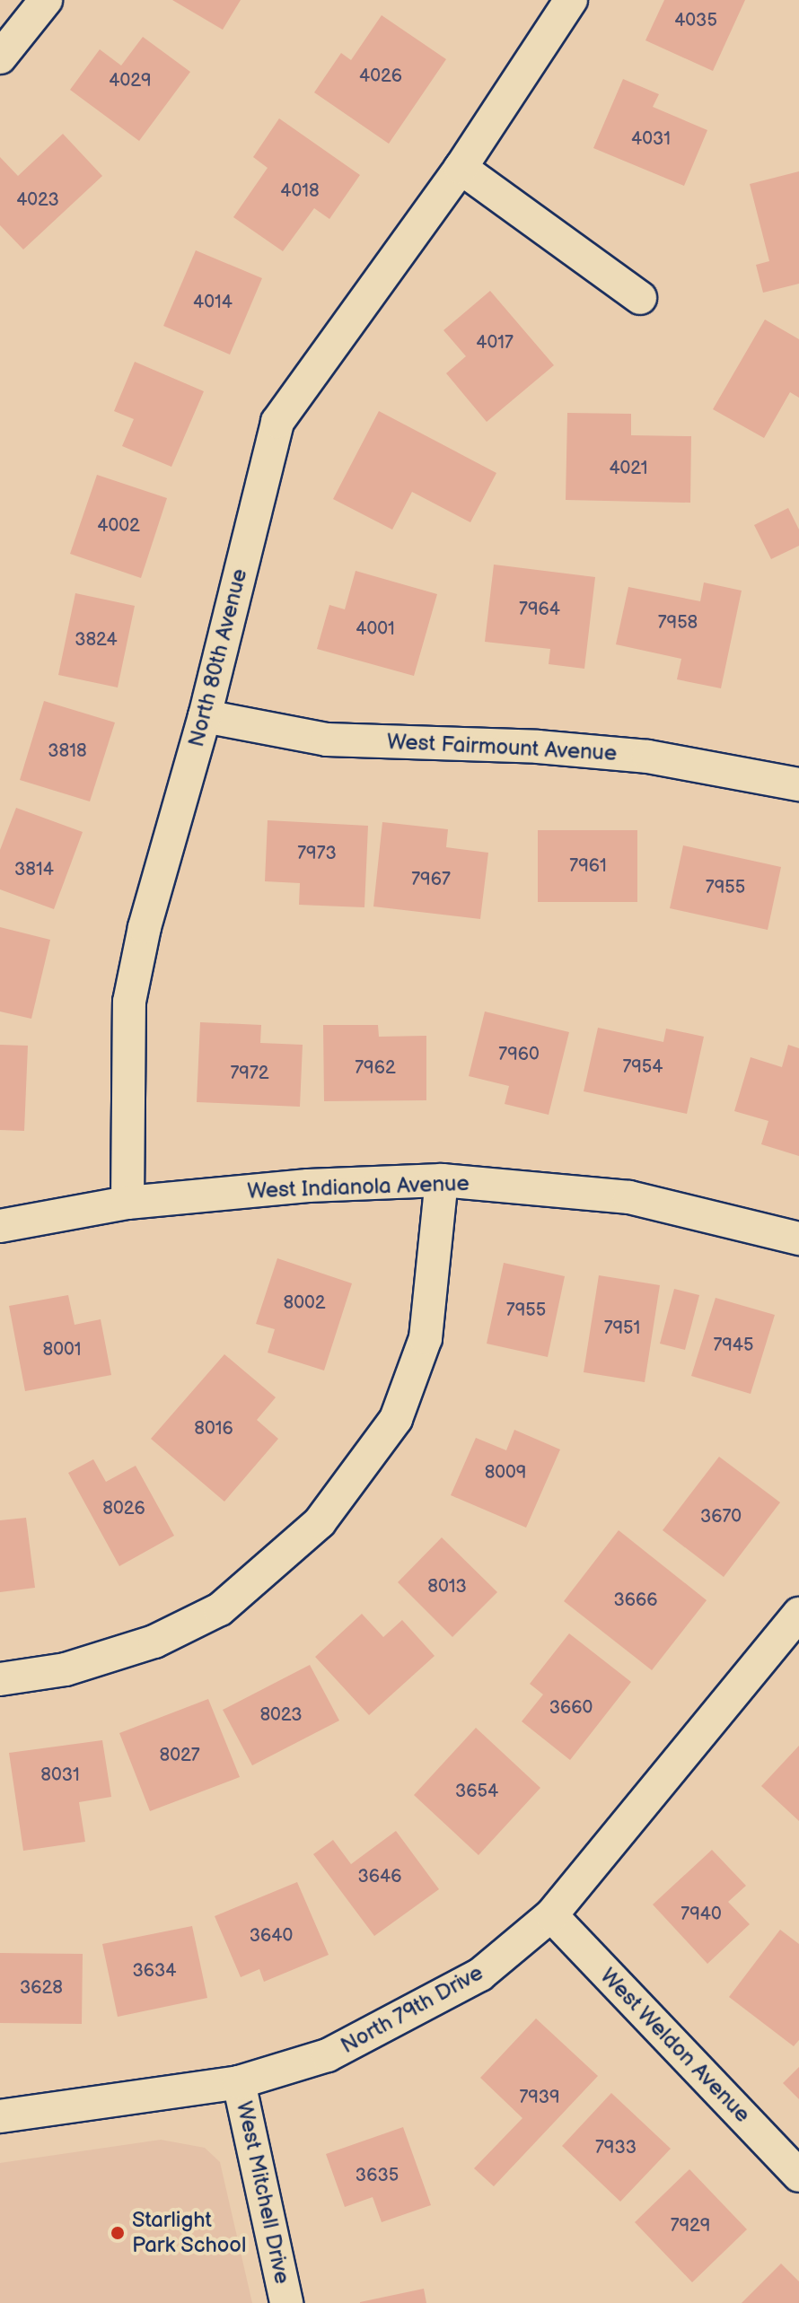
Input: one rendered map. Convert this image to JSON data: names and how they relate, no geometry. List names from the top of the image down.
{
  "streets": {
    "street": [
      "North 80th Avenue",
      "West Fairmount Avenue",
      "West Indianola Avenue",
      "North 79th Drive",
      "West Weldon Avenue",
      "West Mitchell Drive"
    ]
  },
  "crossings": [
    ["North 80th Avenue", "West Fairmount Avenue"],
    ["North 80th Avenue", "West Indianola Avenue"],
    ["North 79th Drive", "West Weldon Avenue"],
    ["North 79th Drive", "West Mitchell Drive"]
  ],
  "places": ["Starlight Park School"],
  "house_numbers": [
    "4035",
    "4026",
    "4029",
    "4031",
    "4018",
    "4023",
    "4014",
    "4017",
    "4021",
    "4002",
    "7964",
    "7958",
    "4001",
    "3824",
    "3818",
    "7973",
    "7961",
    "3814",
    "7967",
    "7955",
    "7960",
    "7954",
    "7962",
    "7972",
    "8002",
    "7955",
    "7951",
    "7945",
    "8001",
    "8016",
    "8009",
    "8026",
    "3670",
    "8013",
    "3666",
    "3660",
    "8023",
    "8027",
    "8031",
    "3654",
    "3646",
    "7940",
    "3640",
    "3634",
    "3628",
    "7939",
    "7933",
    "3635",
    "7929"
  ]
}
